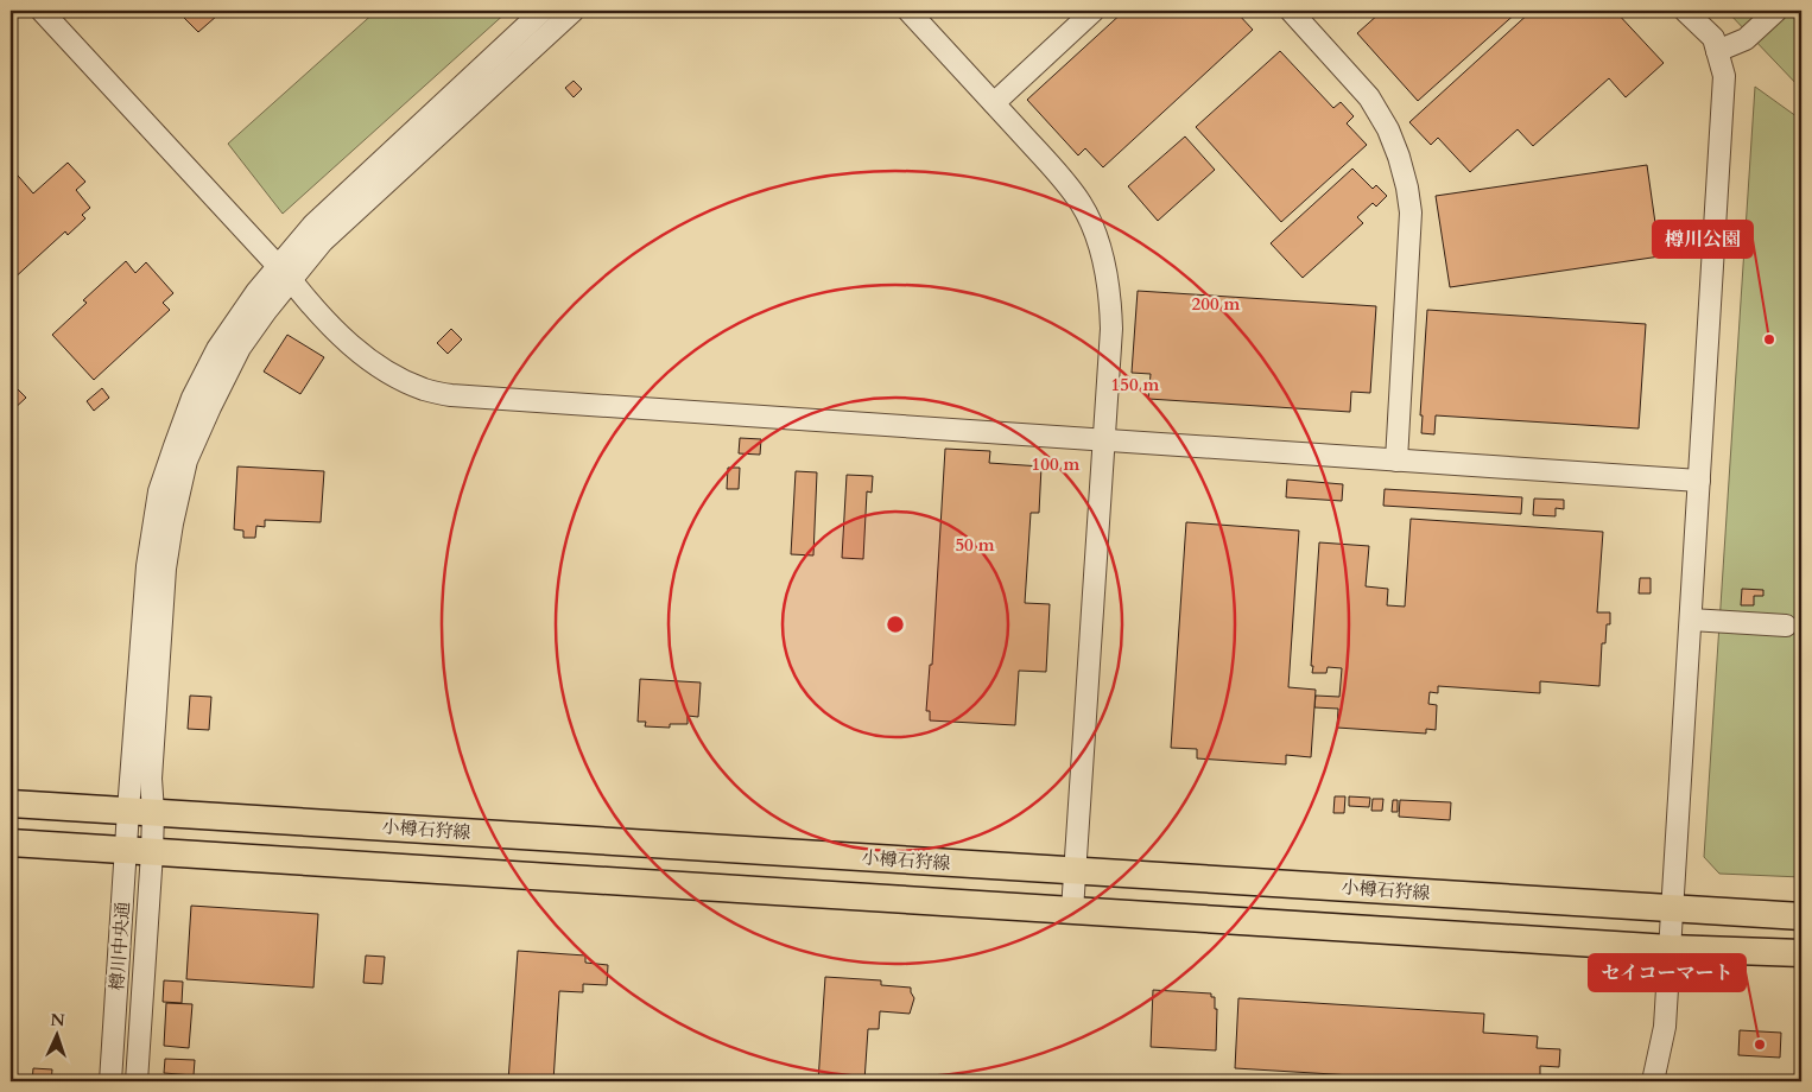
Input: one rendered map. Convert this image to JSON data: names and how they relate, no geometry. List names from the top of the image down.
{
  "streets": {
    "main road": ["小樽石狩線"],
    "street": ["樽川中央通"]
  },
  "crossings": [
    ["小樽石狩線", "樽川中央通"]
  ],
  "places": ["樽川公園", "セイコーマート"],
  "north": "top",
  "rings": [
    "200 m",
    "150 m",
    "100 m",
    "50 m"
  ]
}
